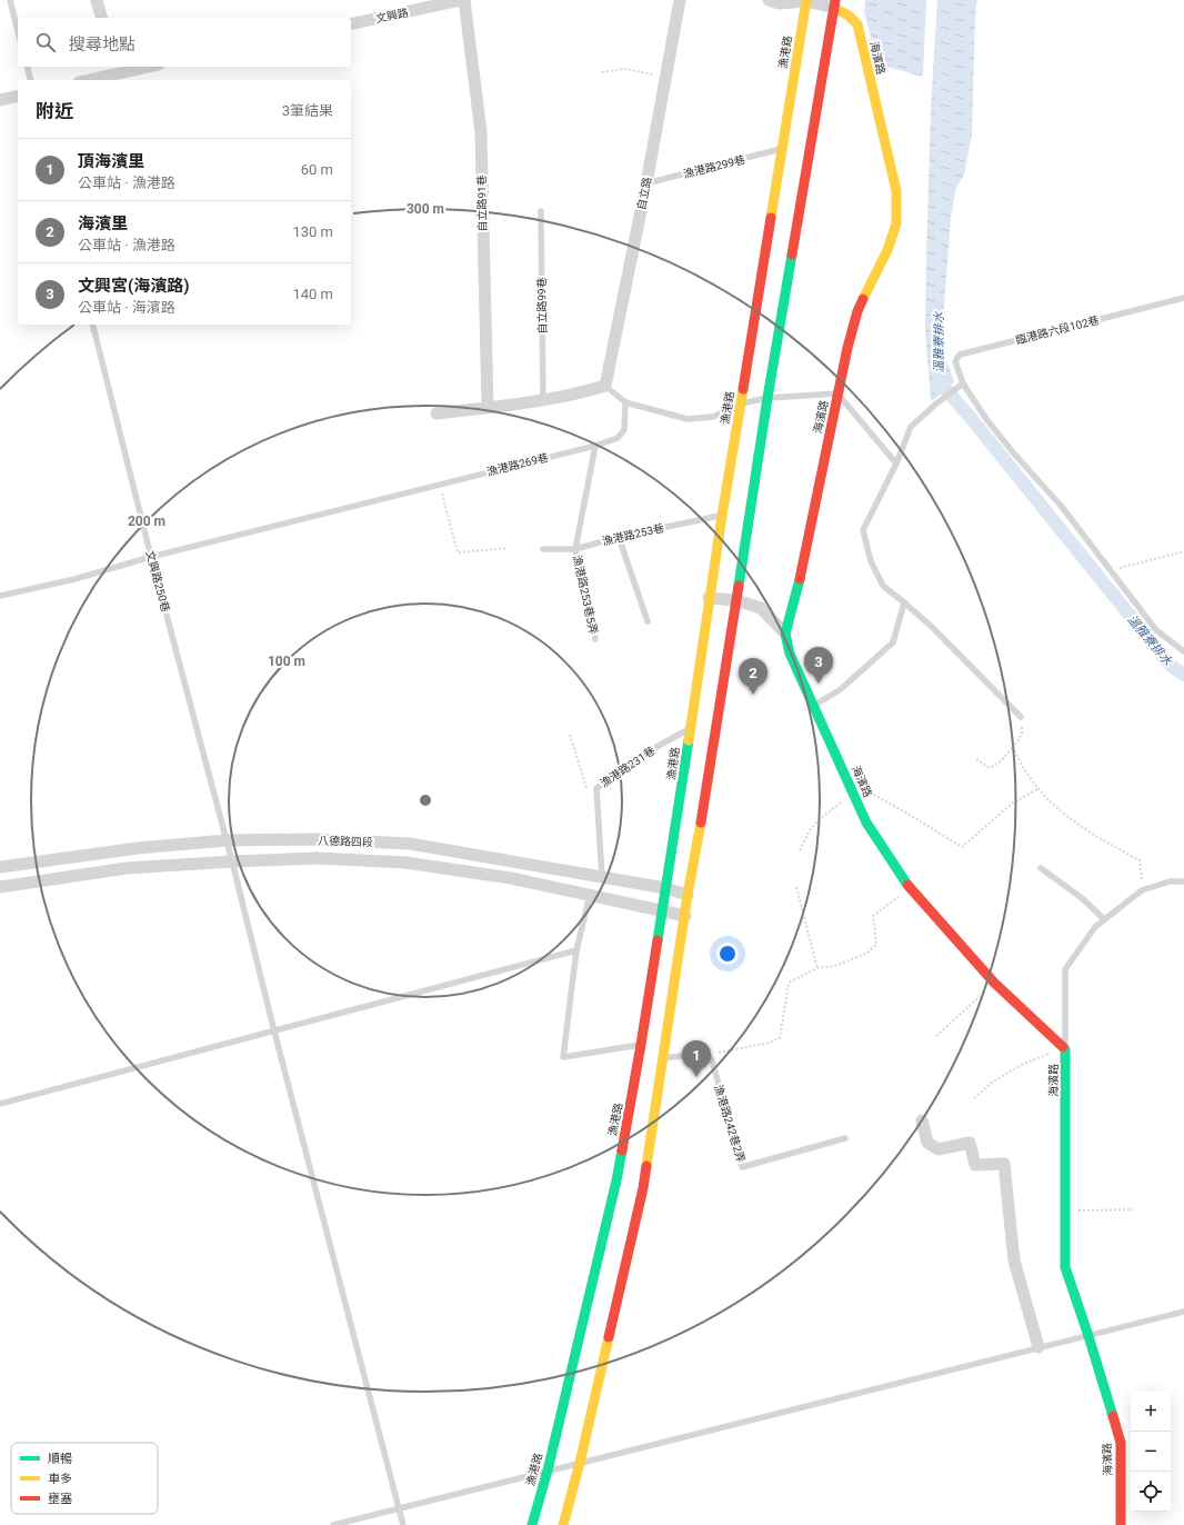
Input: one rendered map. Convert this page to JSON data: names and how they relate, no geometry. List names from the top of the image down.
{
  "streets": {
    "street": [
      "文興路",
      "漁港路",
      "海濱路",
      "自立路",
      "自立路91巷",
      "八德路四段"
    ],
    "lane": [
      "漁港路299巷",
      "自立路99巷",
      "臨港路六段102巷",
      "漁港路269巷",
      "漁港路253巷",
      "文興路250巷",
      "漁港路253巷5弄",
      "漁港路231巷",
      "漁港路242巷2弄"
    ]
  },
  "crossings": [
    ["文興路", "自立路91巷"],
    ["漁港路", "漁港路299巷"],
    ["漁港路", "漁港路253巷"],
    ["漁港路", "漁港路231巷"],
    ["漁港路", "八德路四段"],
    ["漁港路299巷", "自立路"],
    ["漁港路269巷", "文興路250巷"],
    ["漁港路253巷", "漁港路253巷5弄"],
    ["文興路250巷", "八德路四段"],
    ["漁港路231巷", "八德路四段"]
  ],
  "water": ["溫雅寮排水"],
  "legend": ["順暢", "車多", "壅塞"],
  "page": {
    "search": "搜尋地點",
    "heading": ["附近", "3筆結果"],
    "list": [
      {
        "mark": "1",
        "name": "頂海濱里",
        "note": "公車站 · 漁港路",
        "value": "60 m"
      },
      {
        "mark": "2",
        "name": "海濱里",
        "note": "公車站 · 漁港路",
        "value": "130 m"
      },
      {
        "mark": "3",
        "name": "文興宮(海濱路)",
        "note": "公車站 · 海濱路",
        "value": "140 m"
      }
    ],
    "pins": ["3", "2", "1"],
    "map_buttons": ["+", "−"]
  },
  "rings": ["300 m", "200 m", "100 m"]
}
